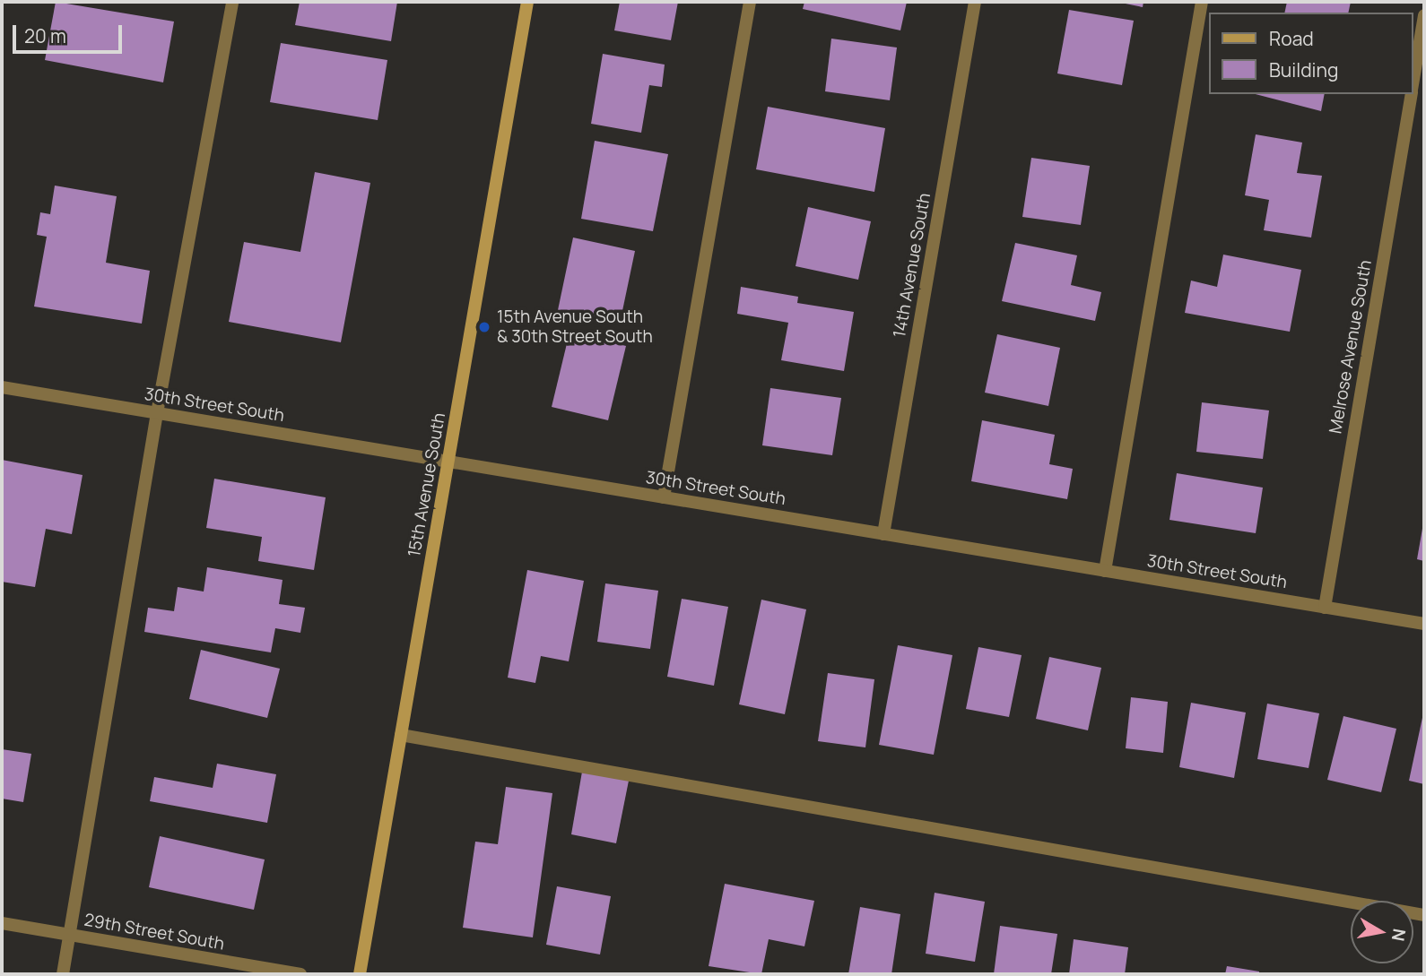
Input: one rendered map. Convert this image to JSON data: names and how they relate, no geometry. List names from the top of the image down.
{
  "streets": {
    "street": [
      "14th Avenue South",
      "Melrose Avenue South",
      "30th Street South",
      "15th Avenue South",
      "29th Street South"
    ]
  },
  "crossings": [
    ["14th Avenue South", "30th Street South"],
    ["Melrose Avenue South", "30th Street South"],
    ["30th Street South", "15th Avenue South"]
  ],
  "places": ["15th Avenue South & 30th Street South"],
  "legend": ["Road", "Building"],
  "scale_bar": "20 m",
  "north": "right"
}
